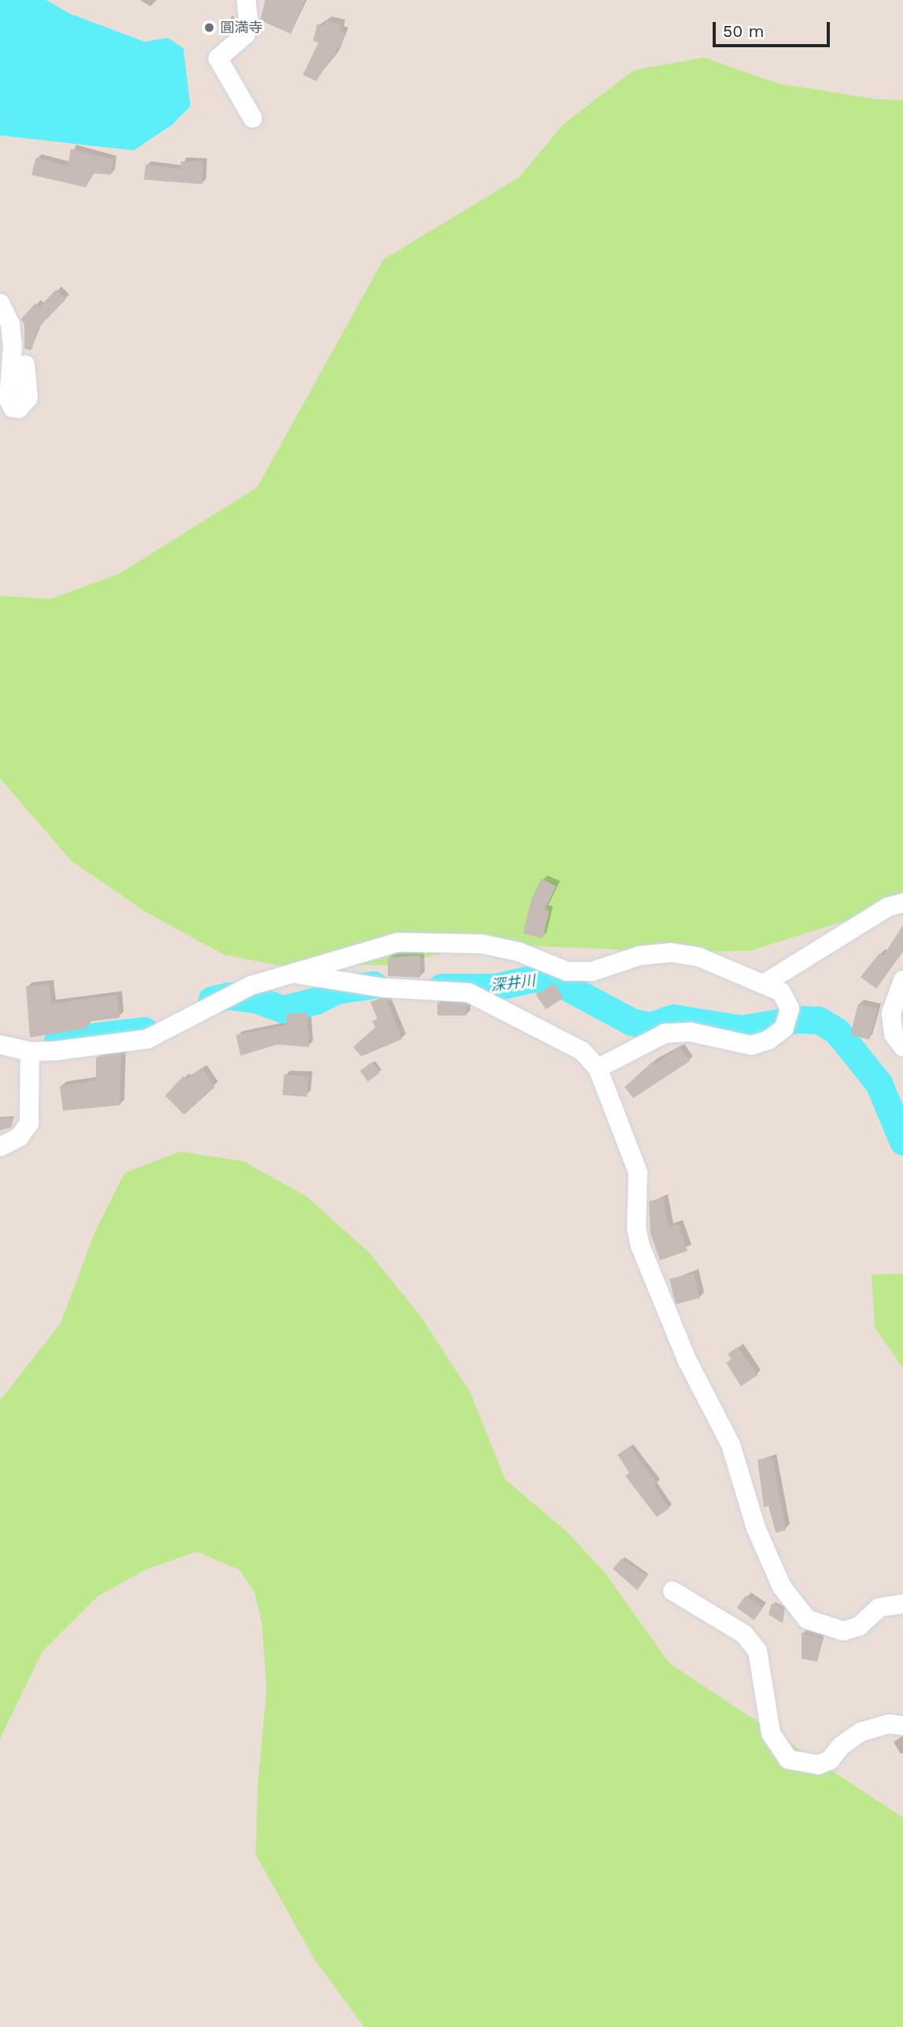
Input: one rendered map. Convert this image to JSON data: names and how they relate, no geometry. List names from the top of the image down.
{
  "water": ["深井川"],
  "places": ["圓満寺"],
  "scale_bar": "50 m"
}
